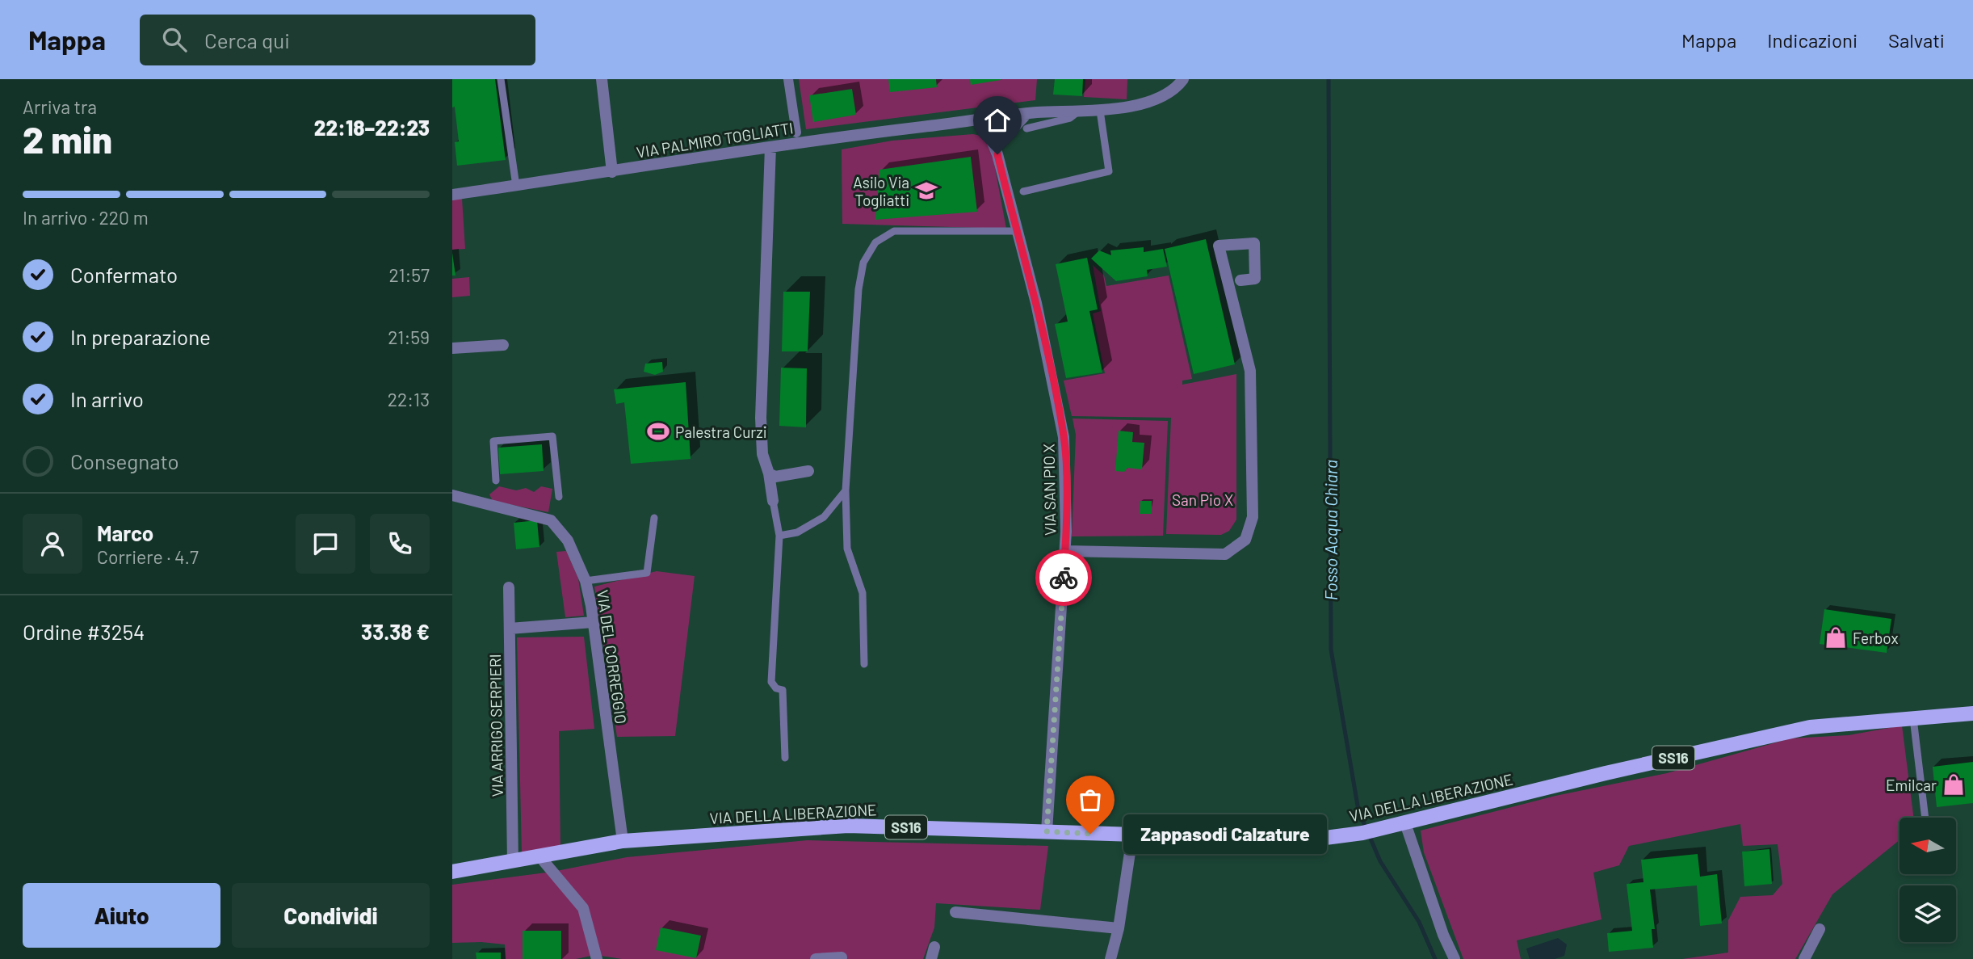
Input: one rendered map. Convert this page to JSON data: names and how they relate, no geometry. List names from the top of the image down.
{
  "streets": {
    "main road": ["SS16", "VIA DELLA LIBERAZIONE"],
    "street": [
      "VIA PALMIRO TOGLIATTI",
      "VIA SAN PIO X",
      "VIA DEL CORREGGIO",
      "VIA ARRIGO SERPIERI"
    ]
  },
  "crossings": [
    ["VIA PALMIRO TOGLIATTI", "VIA SAN PIO X"],
    ["VIA SAN PIO X", "VIA DELLA LIBERAZIONE"],
    ["VIA DEL CORREGGIO", "VIA DELLA LIBERAZIONE"],
    ["VIA ARRIGO SERPIERI", "VIA DELLA LIBERAZIONE"]
  ],
  "water": ["Fosso Acqua Chiara"],
  "parks": ["San Pio X"],
  "places": {
    "school or university": ["Asilo Via Togliatti"],
    "sports": ["Palestra Curzi"],
    "shop": ["Ferbox", "Emilcar"],
    "other": ["Zappasodi Calzature"]
  },
  "north": "left",
  "page": {
    "header": "Mappa",
    "search": "Cerca qui",
    "nav": ["Mappa", "Indicazioni", "Salvati"],
    "heading": ["2 min", "Arriva tra", "22:18–22:23"],
    "panel": [
      "Marco",
      "Corriere · 4.7",
      "Ordine #3254",
      "33.38 €"
    ],
    "bar": "In arrivo · 220 m",
    "list": [
      ["Confermato", "21:57"],
      ["In preparazione", "21:59"],
      ["In arrivo", "22:13"],
      "Consegnato"
    ],
    "bubble": "Zappasodi Calzature",
    "buttons": ["Aiuto", "Condividi"]
  }
}
